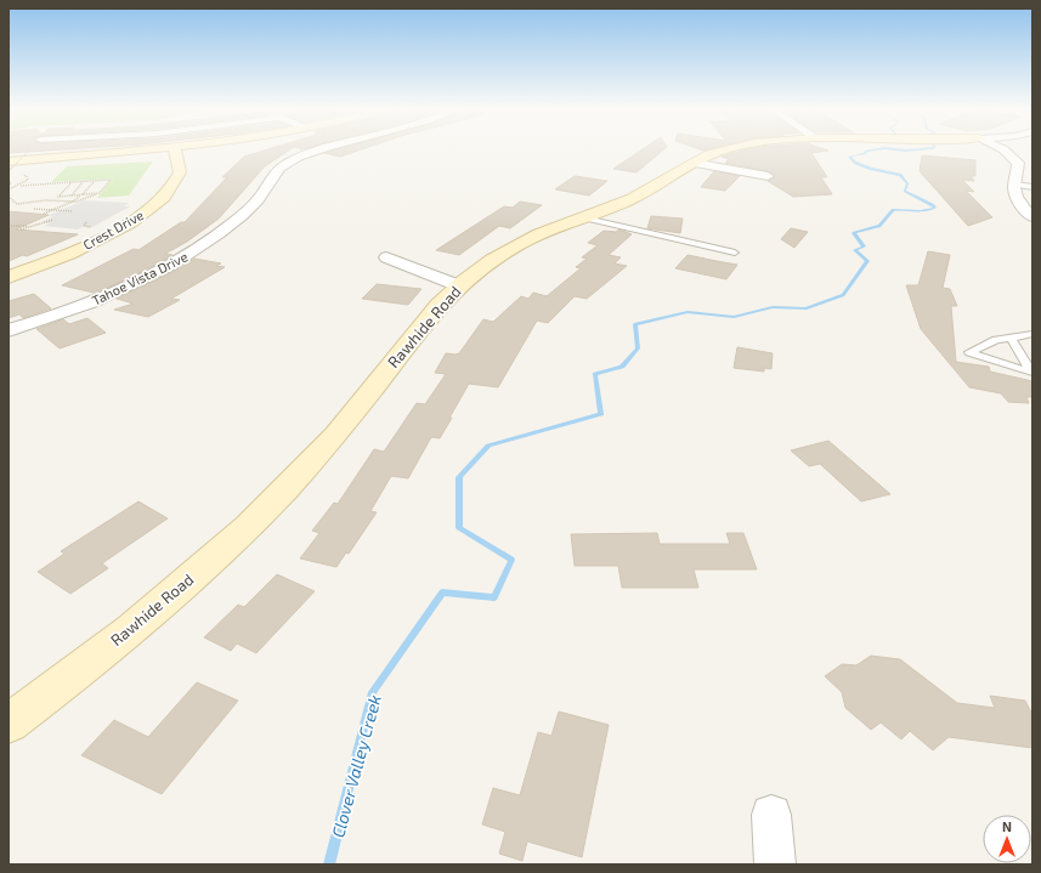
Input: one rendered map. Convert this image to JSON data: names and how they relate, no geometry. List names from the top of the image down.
{
  "streets": {
    "street": ["Crest Drive", "Tahoe Vista Drive", "Rawhide Road"]
  },
  "water": ["Clover Valley Creek"],
  "north": "top"
}
